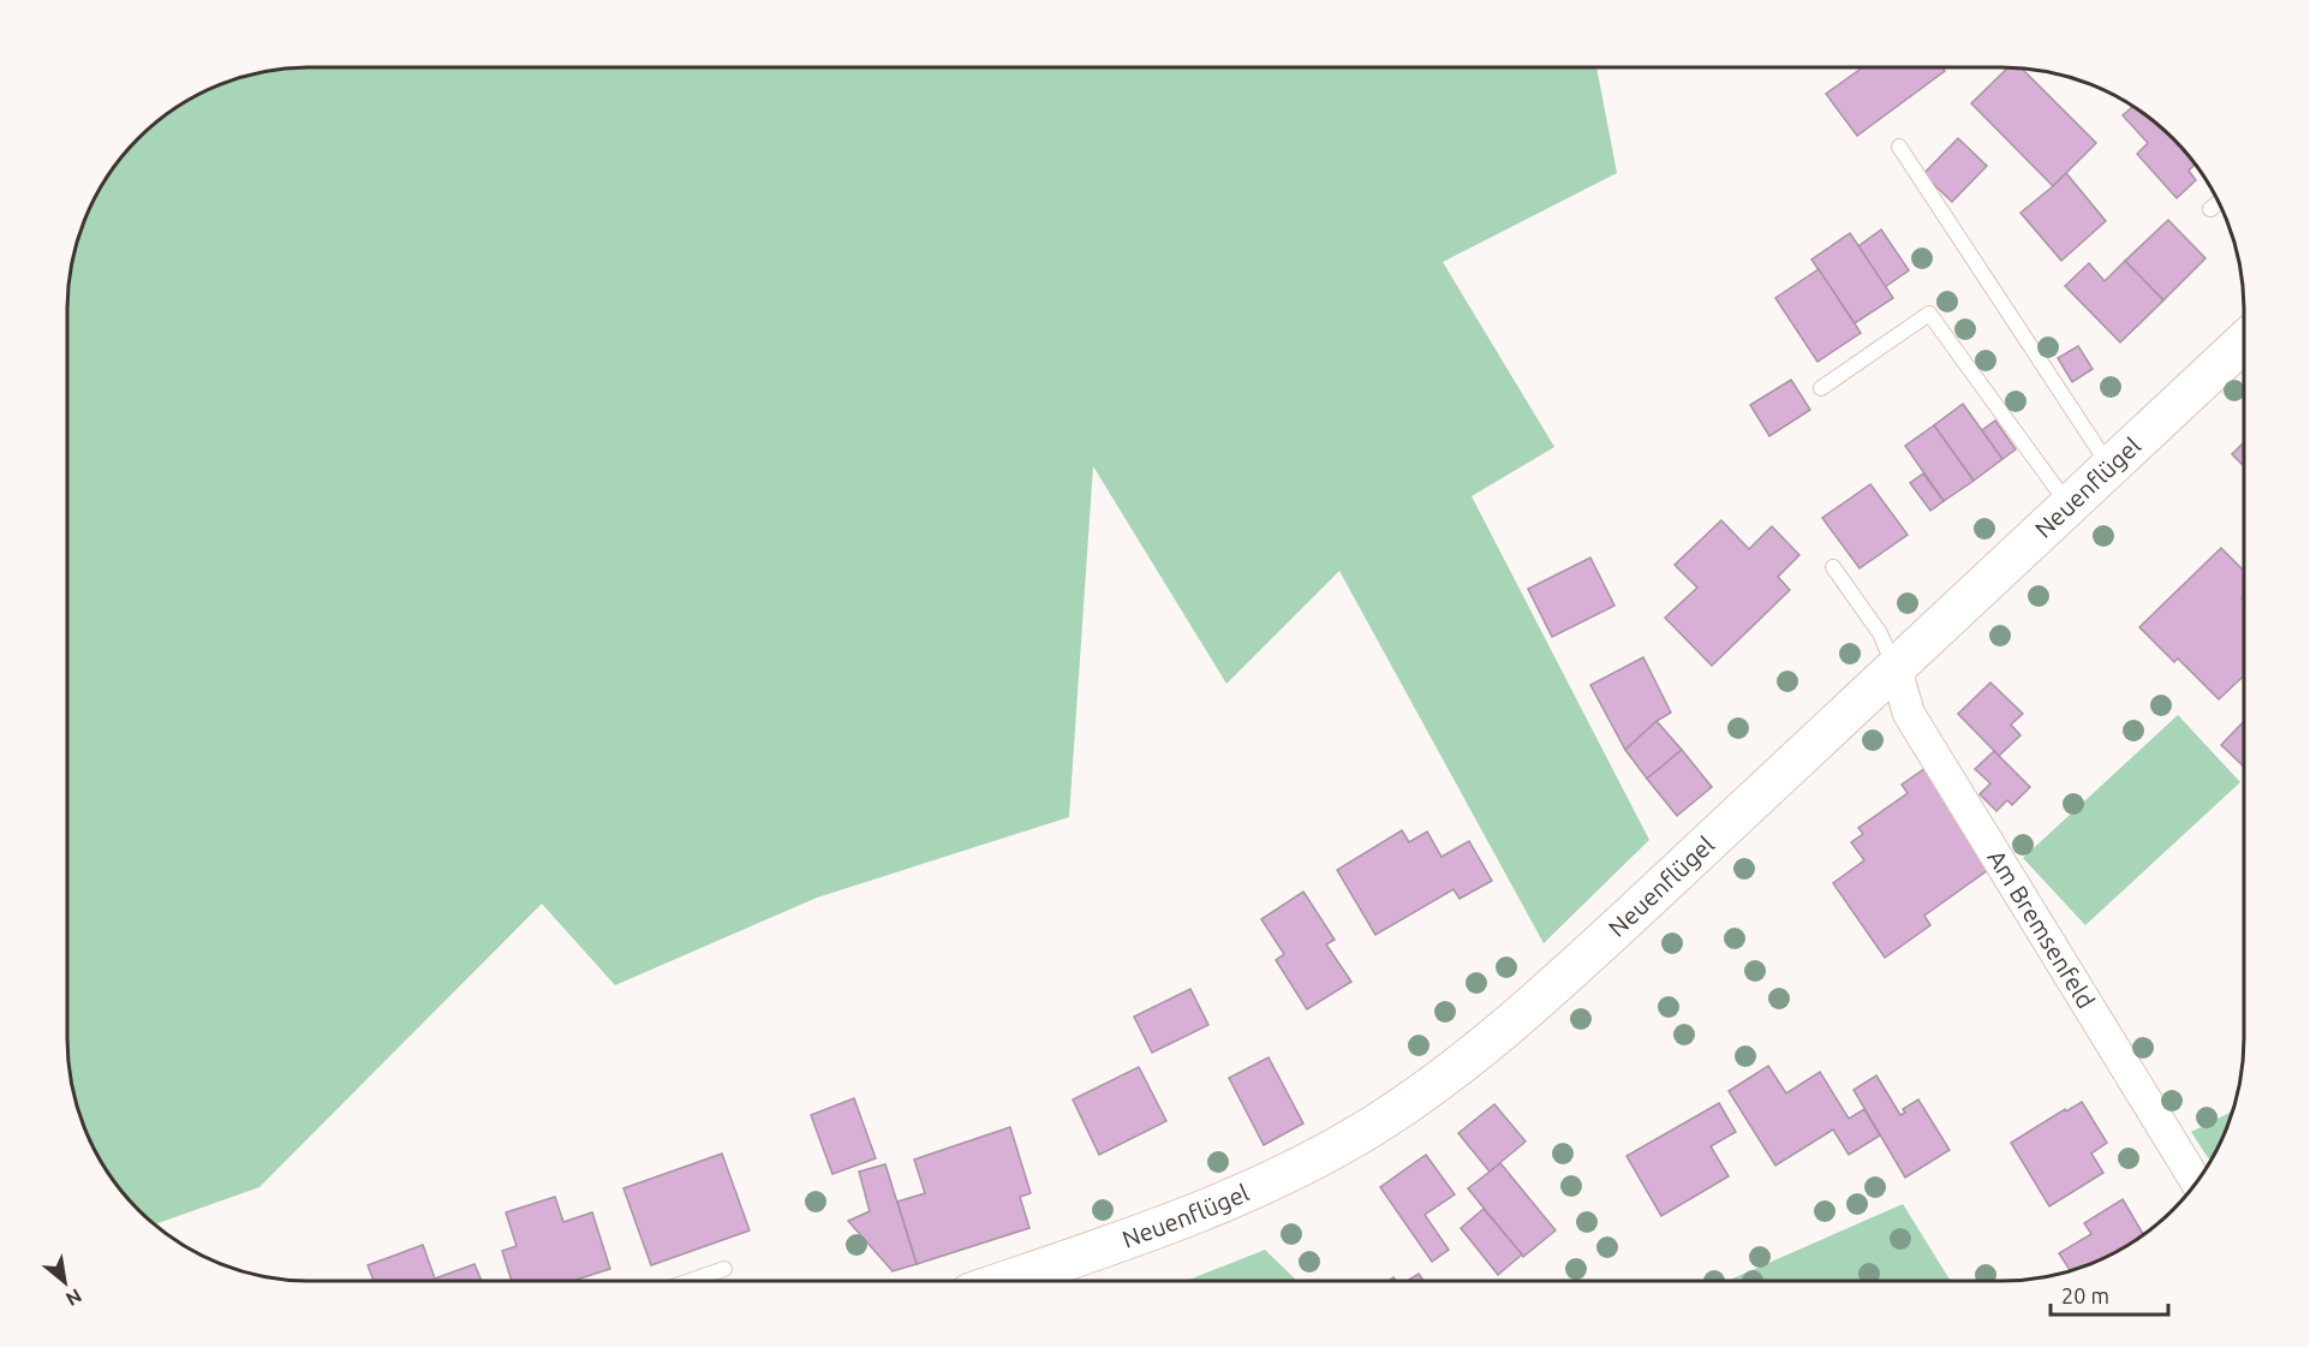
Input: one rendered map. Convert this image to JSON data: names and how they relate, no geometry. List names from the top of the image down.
{
  "streets": {
    "main road": ["Neuenflügel"],
    "street": ["Am Bremsenfeld"]
  },
  "crossings": [
    ["Neuenflügel", "Am Bremsenfeld"]
  ],
  "scale_bar": "20 m",
  "north": "bottom right"
}
